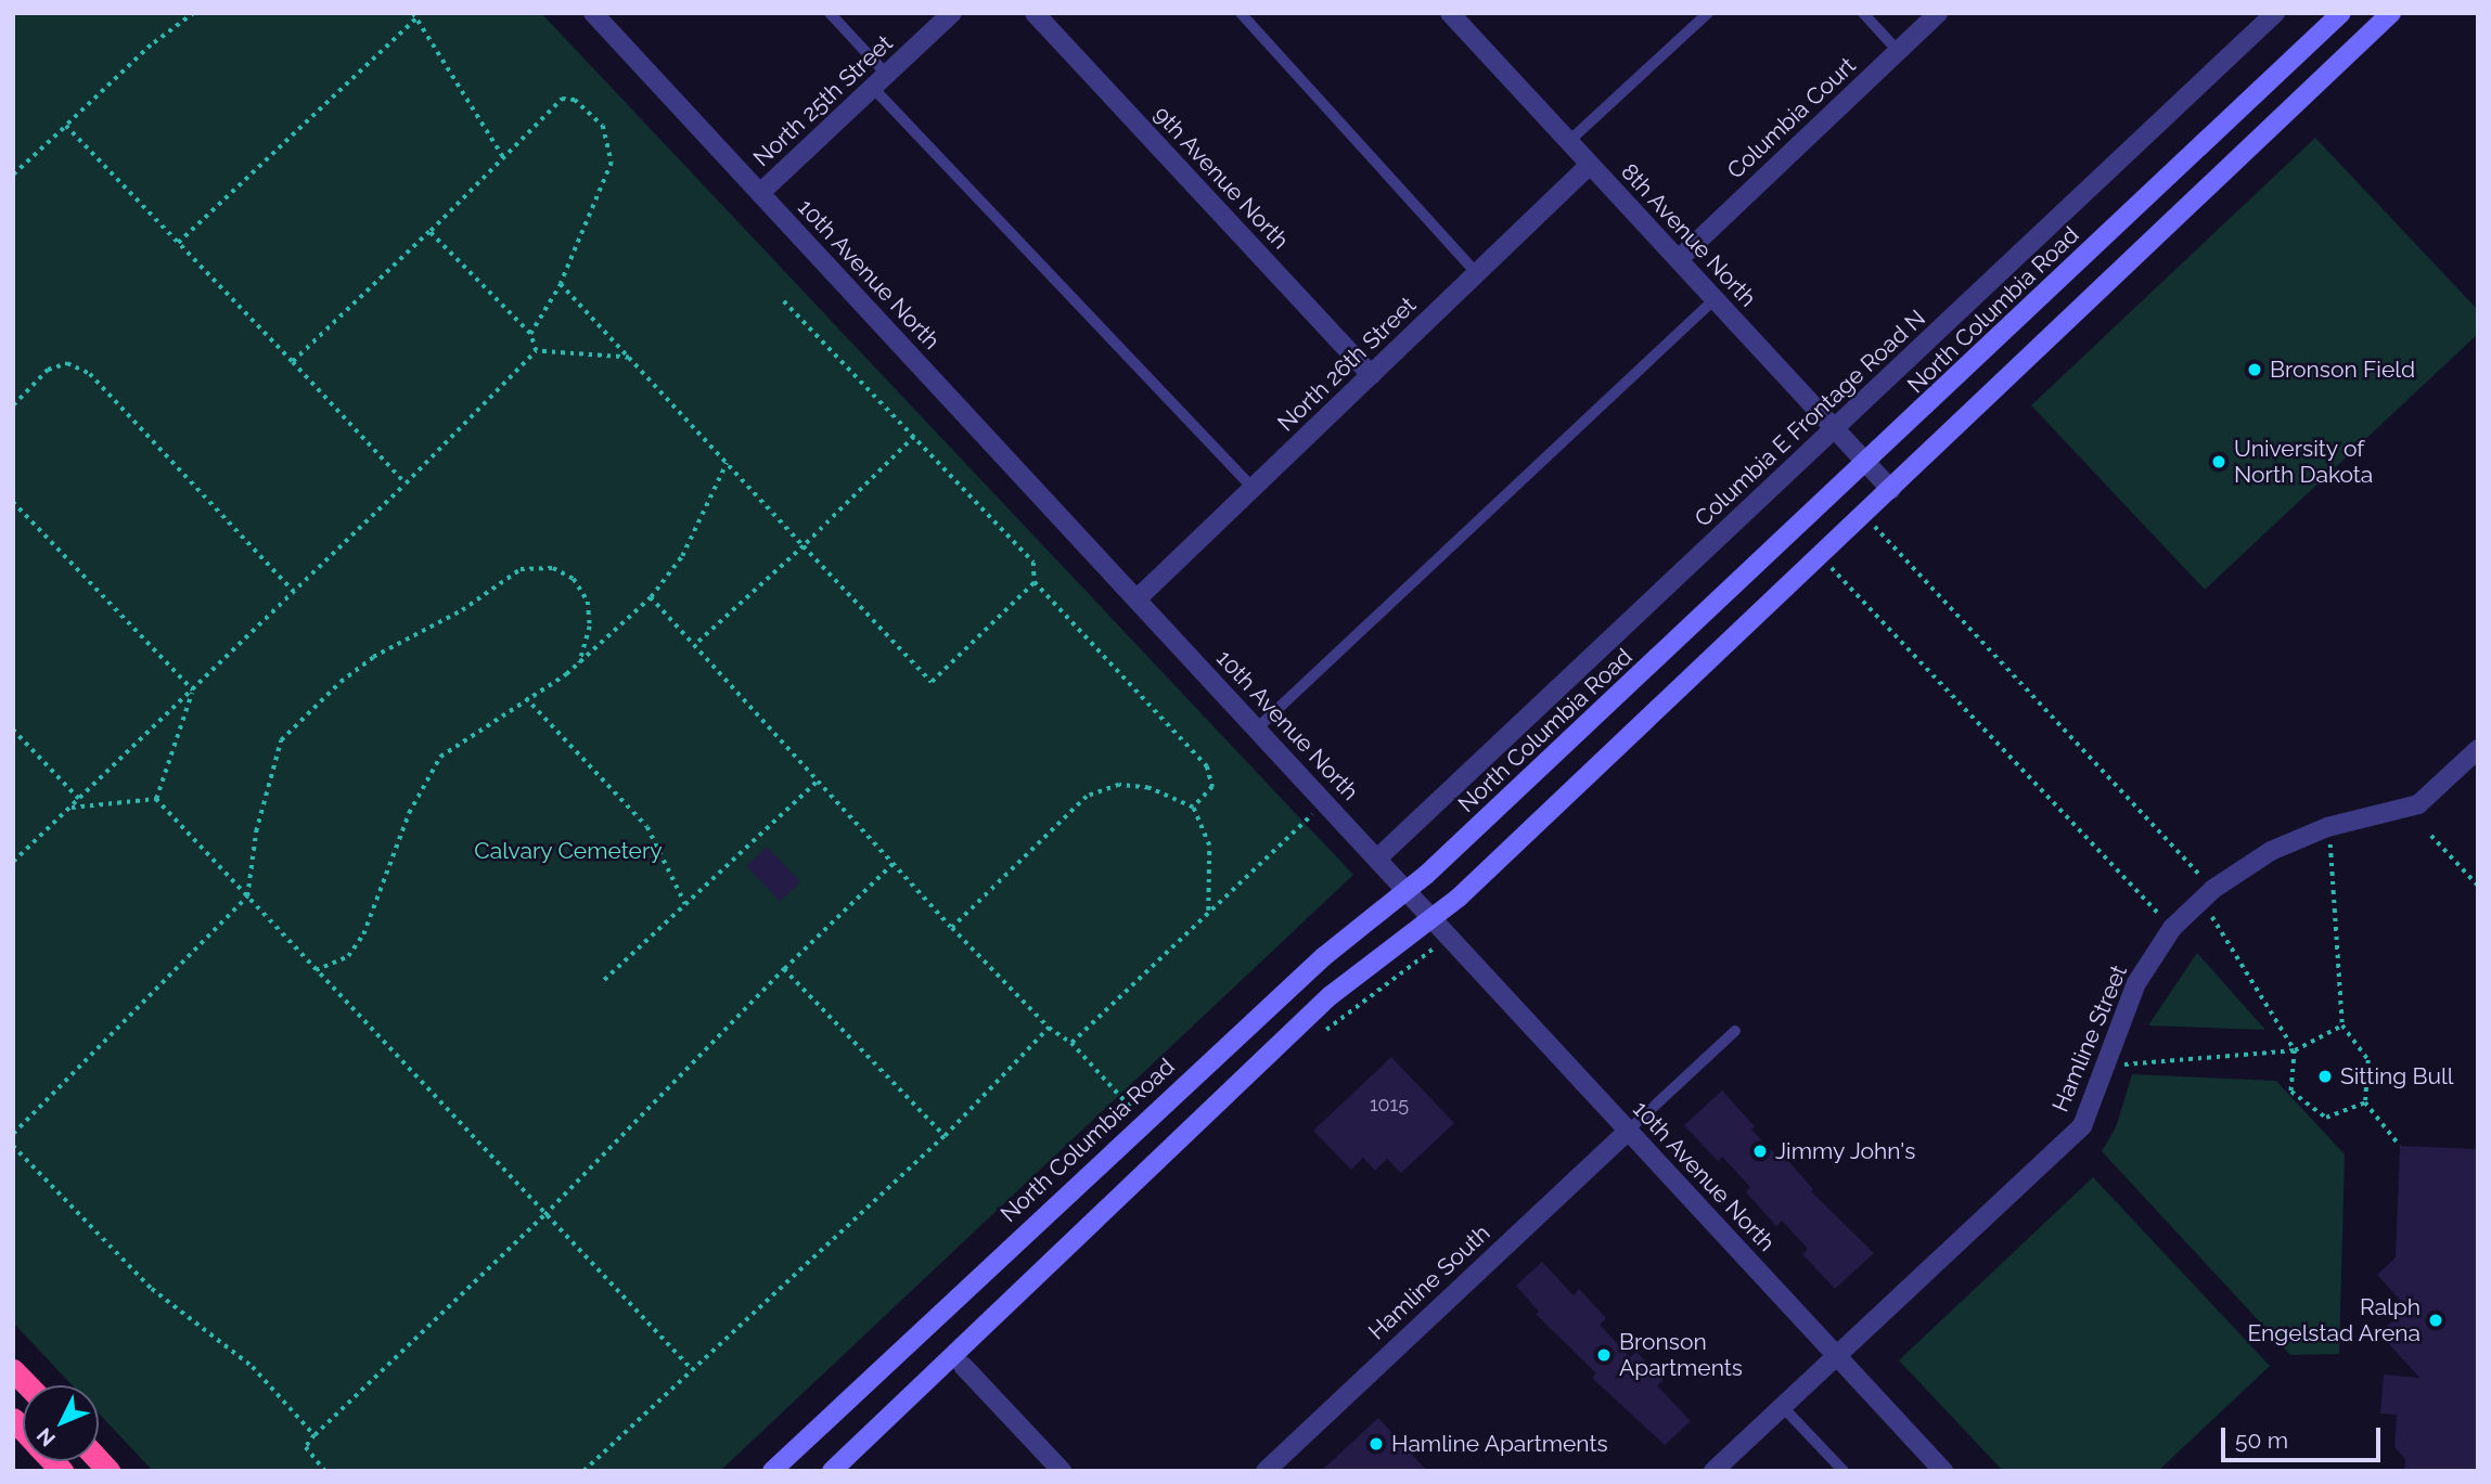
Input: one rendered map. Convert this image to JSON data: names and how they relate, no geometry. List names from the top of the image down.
{
  "streets": {
    "main road": ["North Columbia Road"],
    "street": [
      "North 25th Street",
      "Columbia Court",
      "9th Avenue North",
      "8th Avenue North",
      "10th Avenue North",
      "North 26th Street",
      "Columbia E Frontage Road N",
      "Hamline Street",
      "Hamline South"
    ]
  },
  "crossings": [
    ["North 25th Street", "10th Avenue North"],
    ["Columbia Court", "8th Avenue North"],
    ["9th Avenue North", "North 26th Street"],
    ["8th Avenue North", "North Columbia Road"],
    ["8th Avenue North", "North 26th Street"],
    ["8th Avenue North", "Columbia E Frontage Road N"],
    ["10th Avenue North", "North Columbia Road"],
    ["10th Avenue North", "North 26th Street"],
    ["10th Avenue North", "Columbia E Frontage Road N"],
    ["10th Avenue North", "Hamline Street"],
    ["10th Avenue North", "Hamline South"]
  ],
  "parks": ["Calvary Cemetery"],
  "places": [
    "Bronson Field",
    "University of North Dakota",
    "Sitting Bull",
    "Jimmy John's",
    "Ralph Engelstad Arena",
    "Bronson Apartments",
    "Hamline Apartments"
  ],
  "house_numbers": ["1015"],
  "scale_bar": "50 m",
  "north": "bottom left"
}
